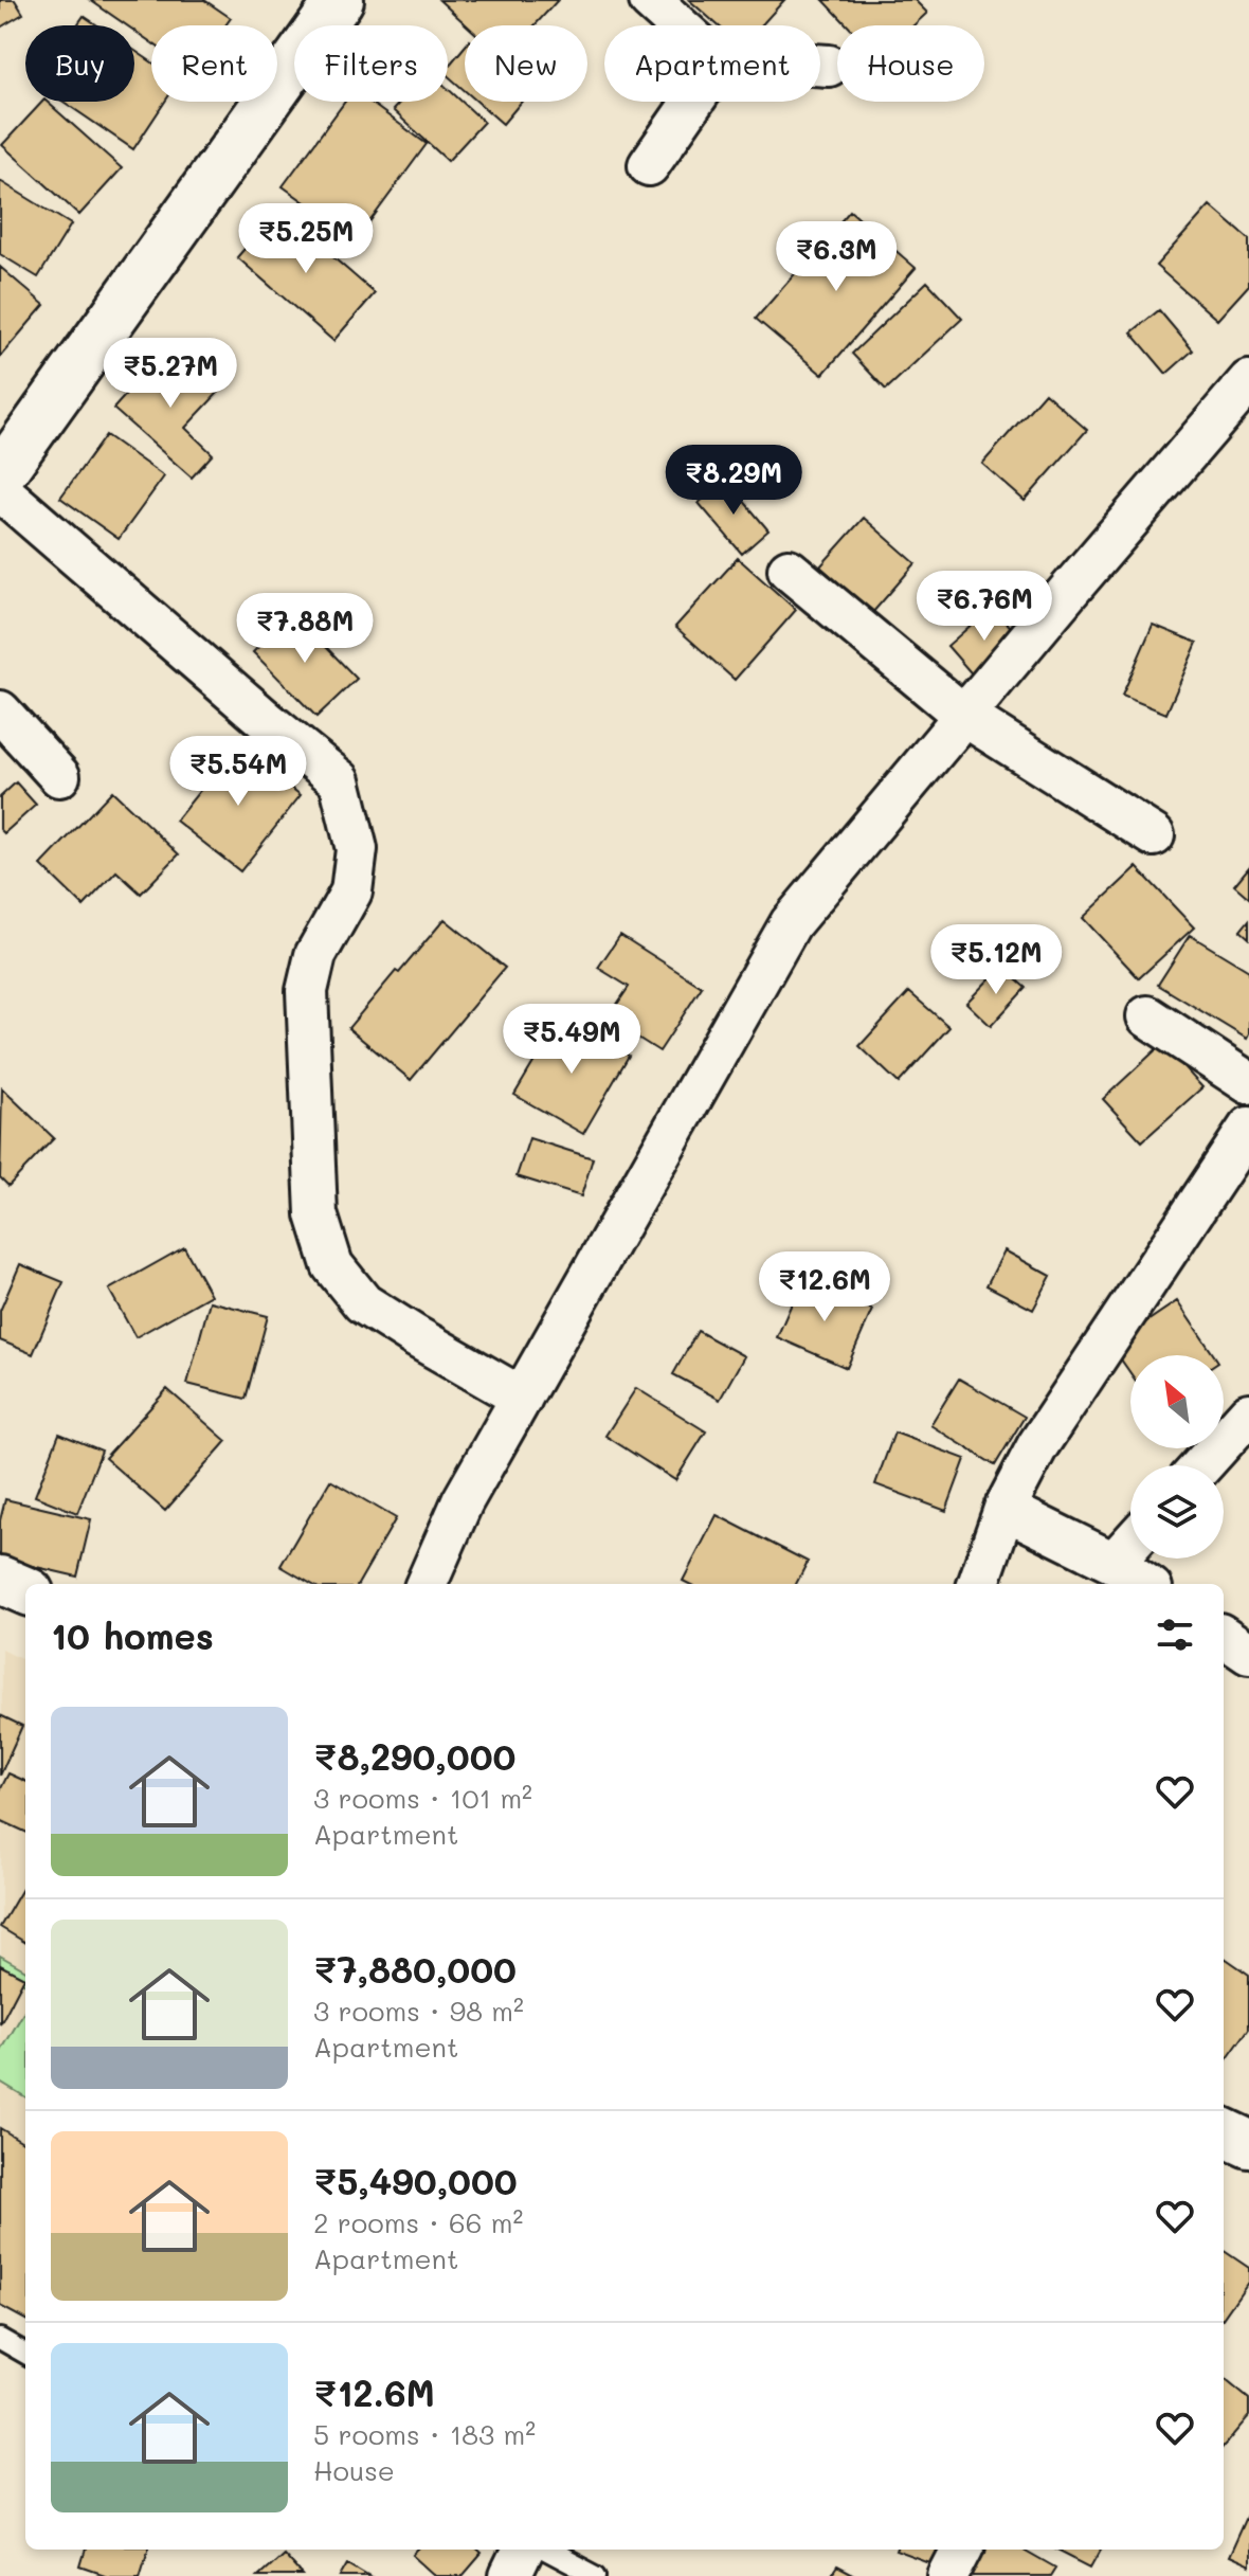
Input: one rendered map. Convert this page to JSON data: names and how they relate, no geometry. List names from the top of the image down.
{
  "north": "top left",
  "page": {
    "chip": [
      "Buy",
      "Rent",
      "Filters",
      "New",
      "Apartment",
      "House"
    ],
    "price": [
      "₹5.25M",
      "₹6.3M",
      "₹5.27M",
      "₹8.29M",
      "₹6.76M",
      "₹7.88M",
      "₹5.54M",
      "₹5.12M",
      "₹5.49M",
      "₹12.6M"
    ],
    "heading": "10 homes",
    "list": [
      {
        "name": "₹8,290,000",
        "note": "3 rooms · 101 m² · Apartment"
      },
      {
        "name": "₹7,880,000",
        "note": "3 rooms · 98 m² · Apartment"
      },
      {
        "name": "₹5,490,000",
        "note": "2 rooms · 66 m² · Apartment"
      },
      {
        "name": "₹12.6M",
        "note": "5 rooms · 183 m² · House"
      }
    ]
  }
}
